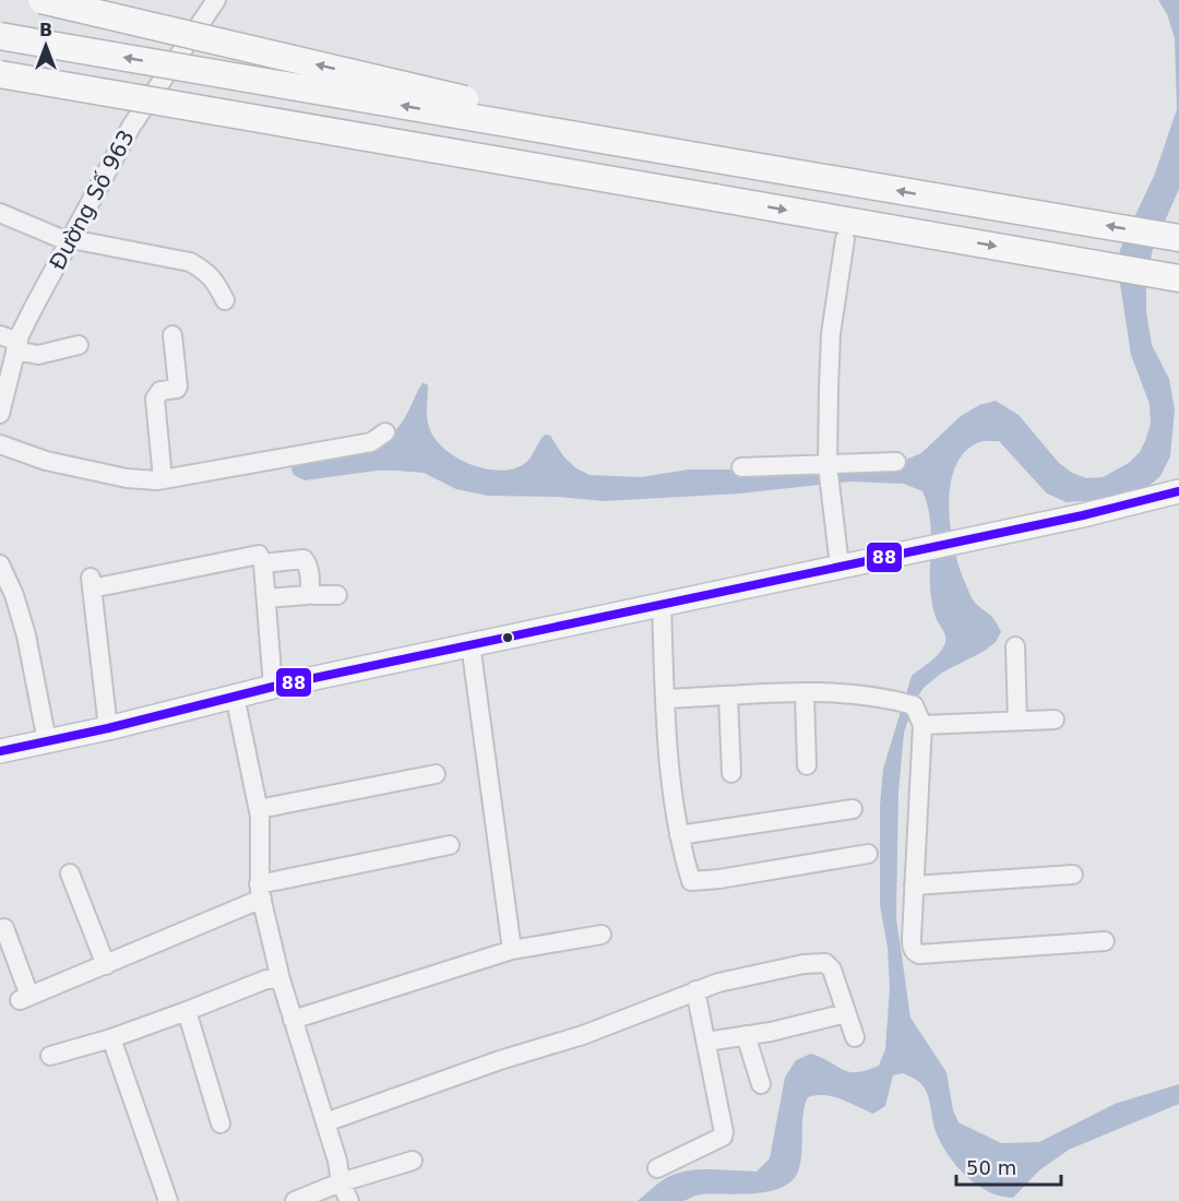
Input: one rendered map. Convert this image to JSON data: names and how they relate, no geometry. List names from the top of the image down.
{
  "streets": {
    "street": ["Đường Số 963"]
  },
  "lines": ["transit line 88"],
  "scale_bar": "50 m",
  "north": "top"
}
